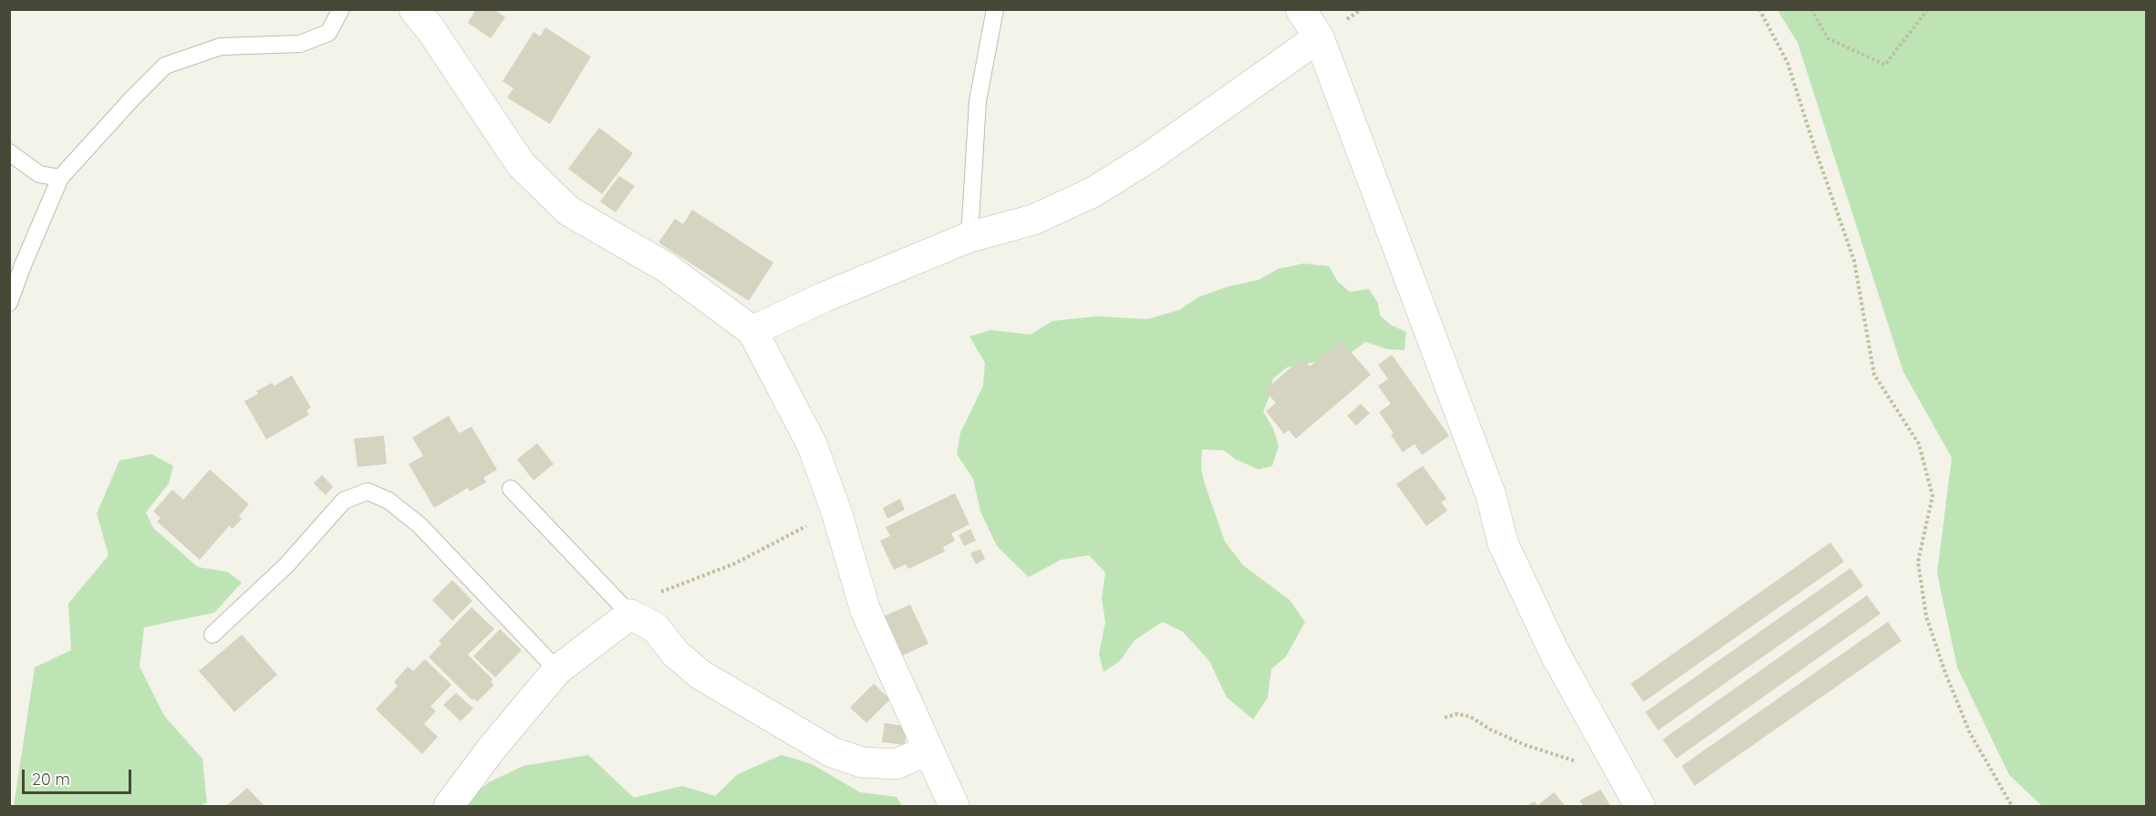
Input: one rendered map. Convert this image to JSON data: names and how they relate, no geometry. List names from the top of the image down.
{
  "scale_bar": "20 m"
}
